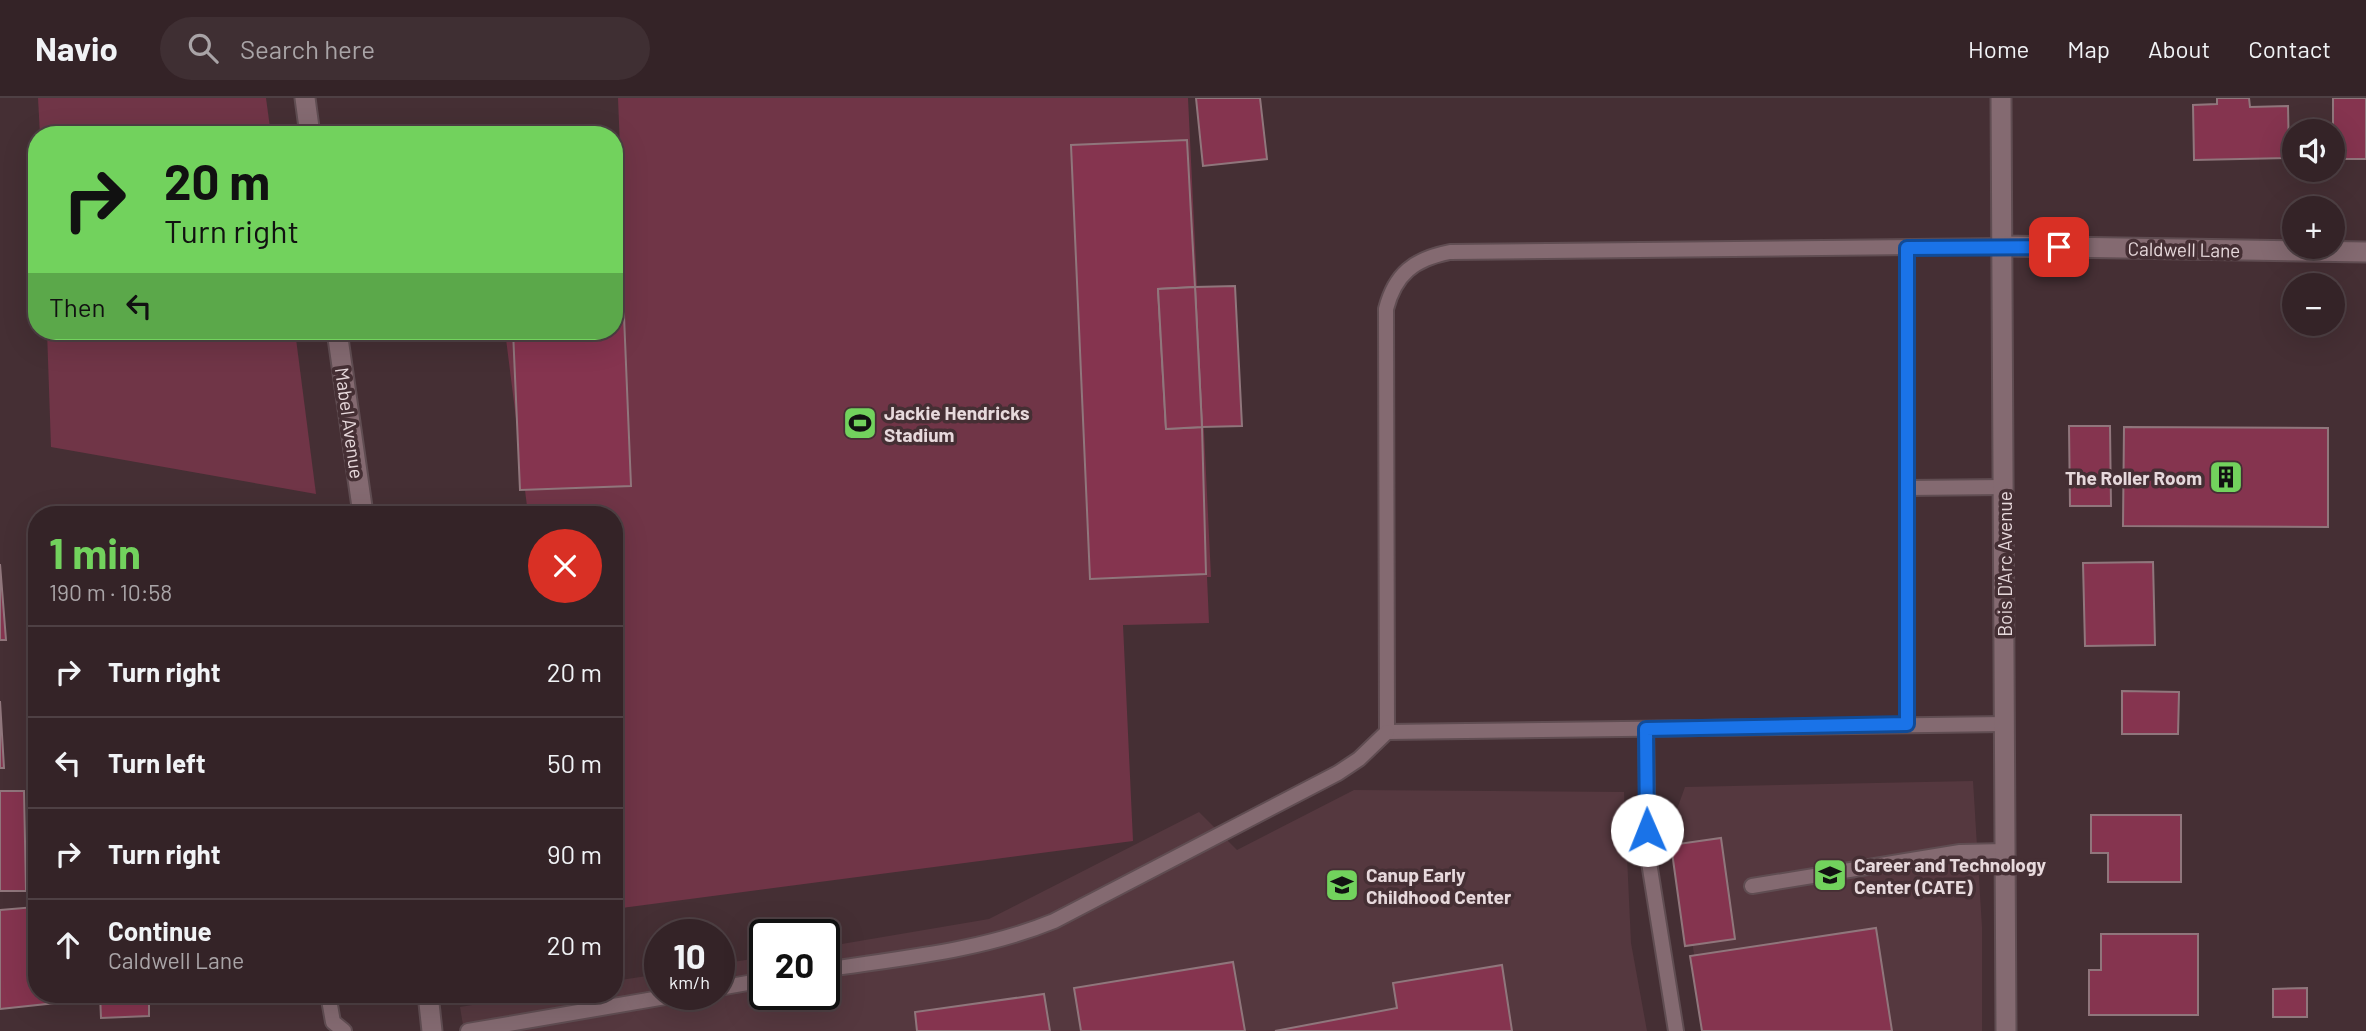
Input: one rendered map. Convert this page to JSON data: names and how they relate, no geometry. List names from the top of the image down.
{
  "streets": {
    "street": ["Caldwell Lane", "Mabel Avenue", "Bois D'Arc Avenue"]
  },
  "crossings": [
    ["Caldwell Lane", "Bois D'Arc Avenue"]
  ],
  "places": {
    "sports": ["Jackie Hendricks Stadium"],
    "building": ["The Roller Room"],
    "school or university": ["Career and Technology Center (CATE)", "Canup Early Childhood Center"]
  },
  "page": {
    "header": "Navio",
    "search": "Search here",
    "nav": [
      "Home",
      "Map",
      "About",
      "Contact"
    ],
    "map_buttons": ["+", "−"],
    "turn": ["20 m", "Turn right"],
    "then": "Then",
    "heading": ["1 min", "190 m · 10:58"],
    "list": [
      {
        "name": "Turn right",
        "value": "20 m"
      },
      {
        "name": "Turn left",
        "value": "50 m"
      },
      {
        "name": "Turn right",
        "value": "90 m"
      },
      {
        "name": "Continue",
        "note": "Caldwell Lane",
        "value": "20 m"
      }
    ],
    "speed": "10 km/h",
    "limit": "20"
  }
}
